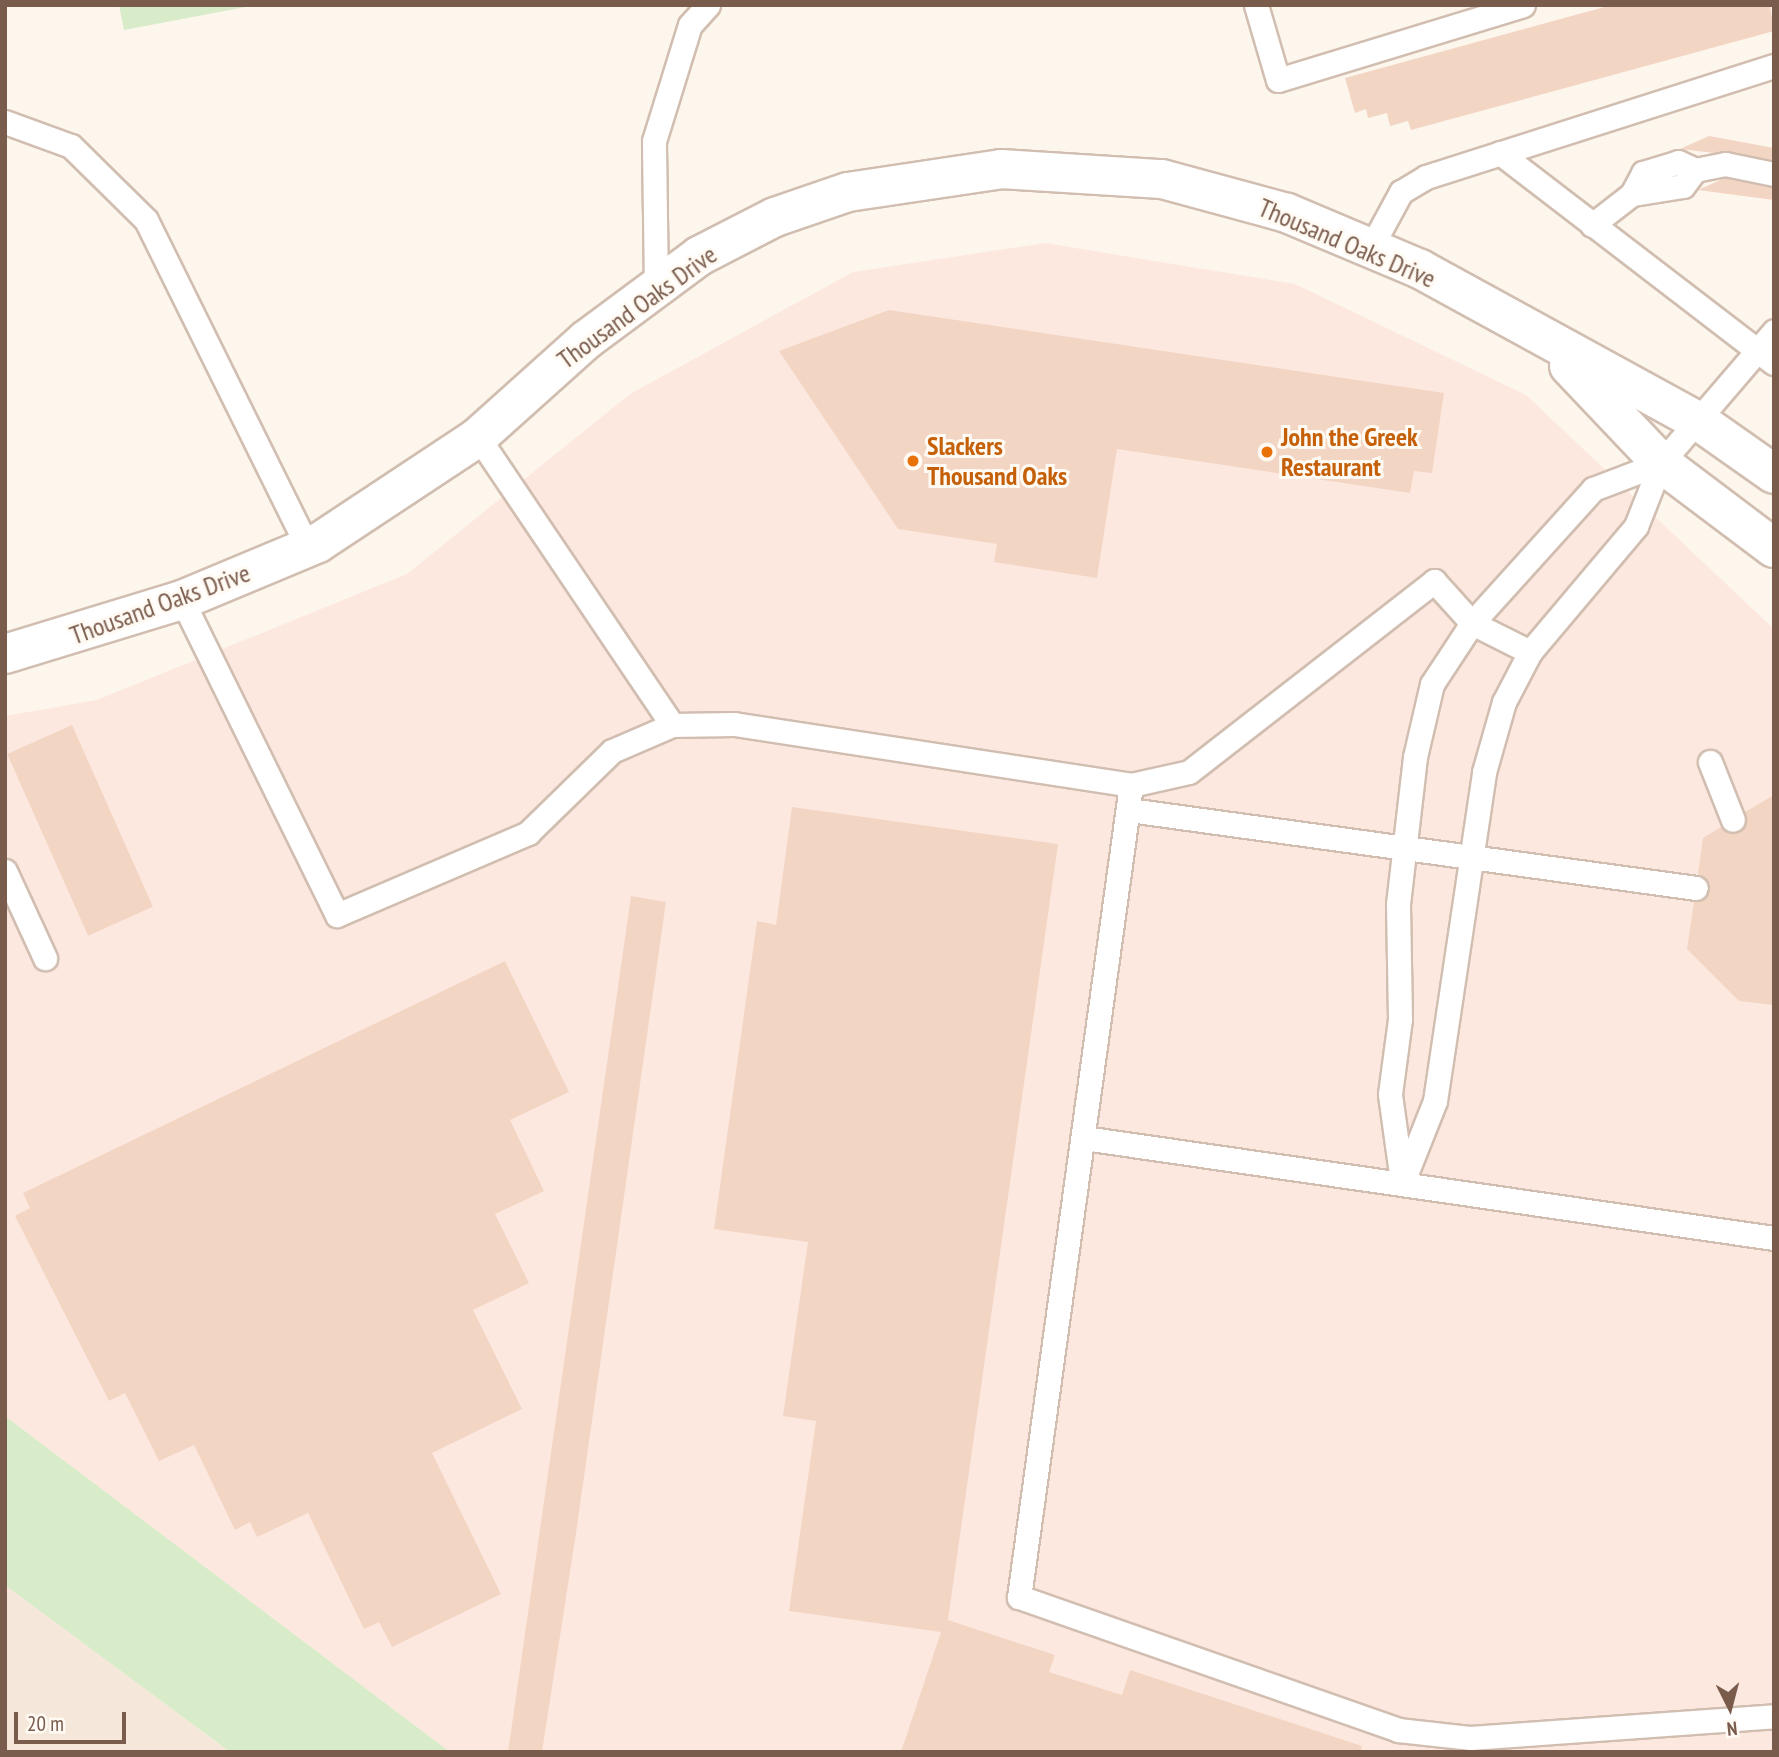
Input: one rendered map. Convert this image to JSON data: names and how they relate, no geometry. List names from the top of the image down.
{
  "streets": {
    "main road": ["Thousand Oaks Drive"]
  },
  "places": ["John the Greek Restaurant", "Slackers Thousand Oaks"],
  "scale_bar": "20 m",
  "north": "bottom"
}
